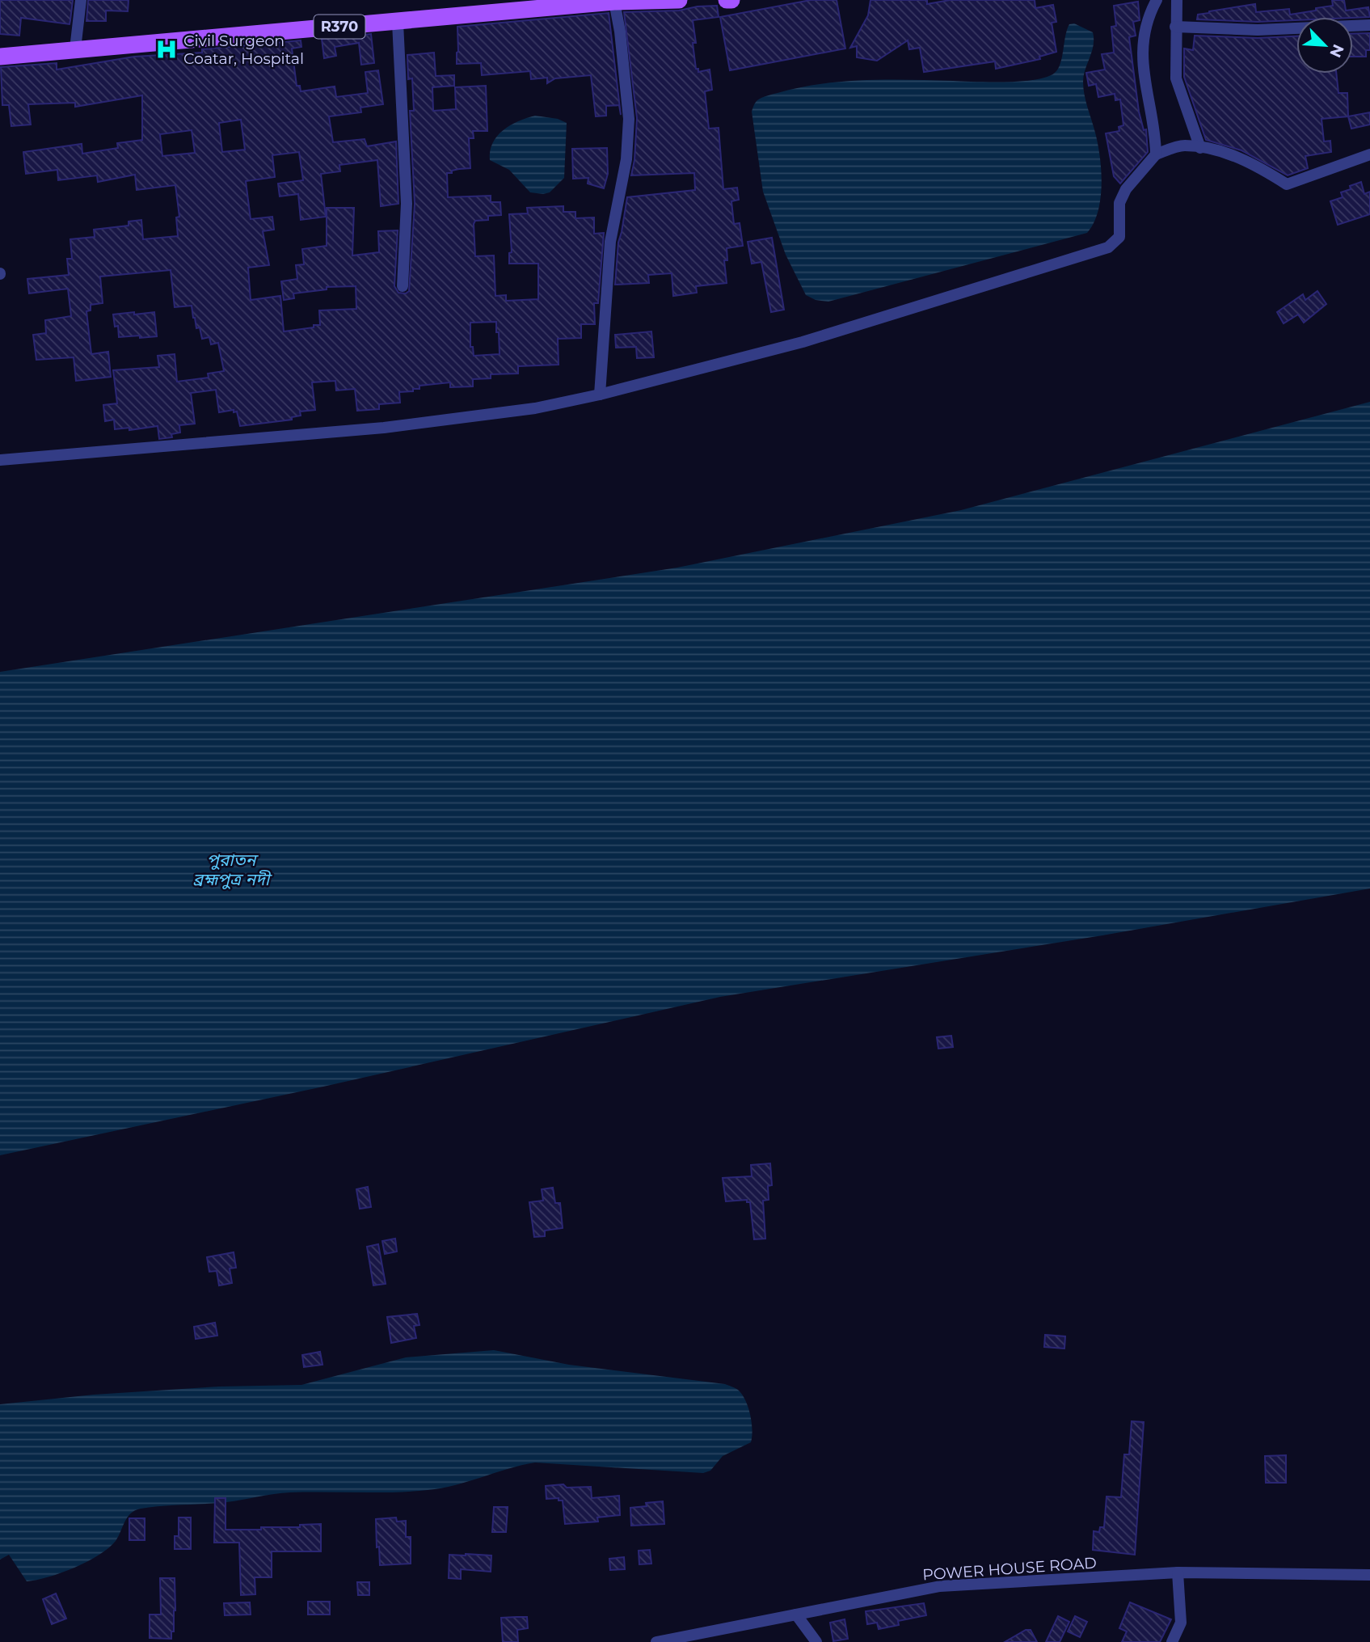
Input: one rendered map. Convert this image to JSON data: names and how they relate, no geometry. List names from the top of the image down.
{
  "streets": {
    "main road": ["R370"],
    "street": ["POWER HOUSE ROAD"]
  },
  "water": ["পুরাতন ব্রহ্মপুত্র নদী"],
  "places": {
    "hospital": ["Civil Surgeon Coatar, Hospital"]
  },
  "north": "bottom right"
}
